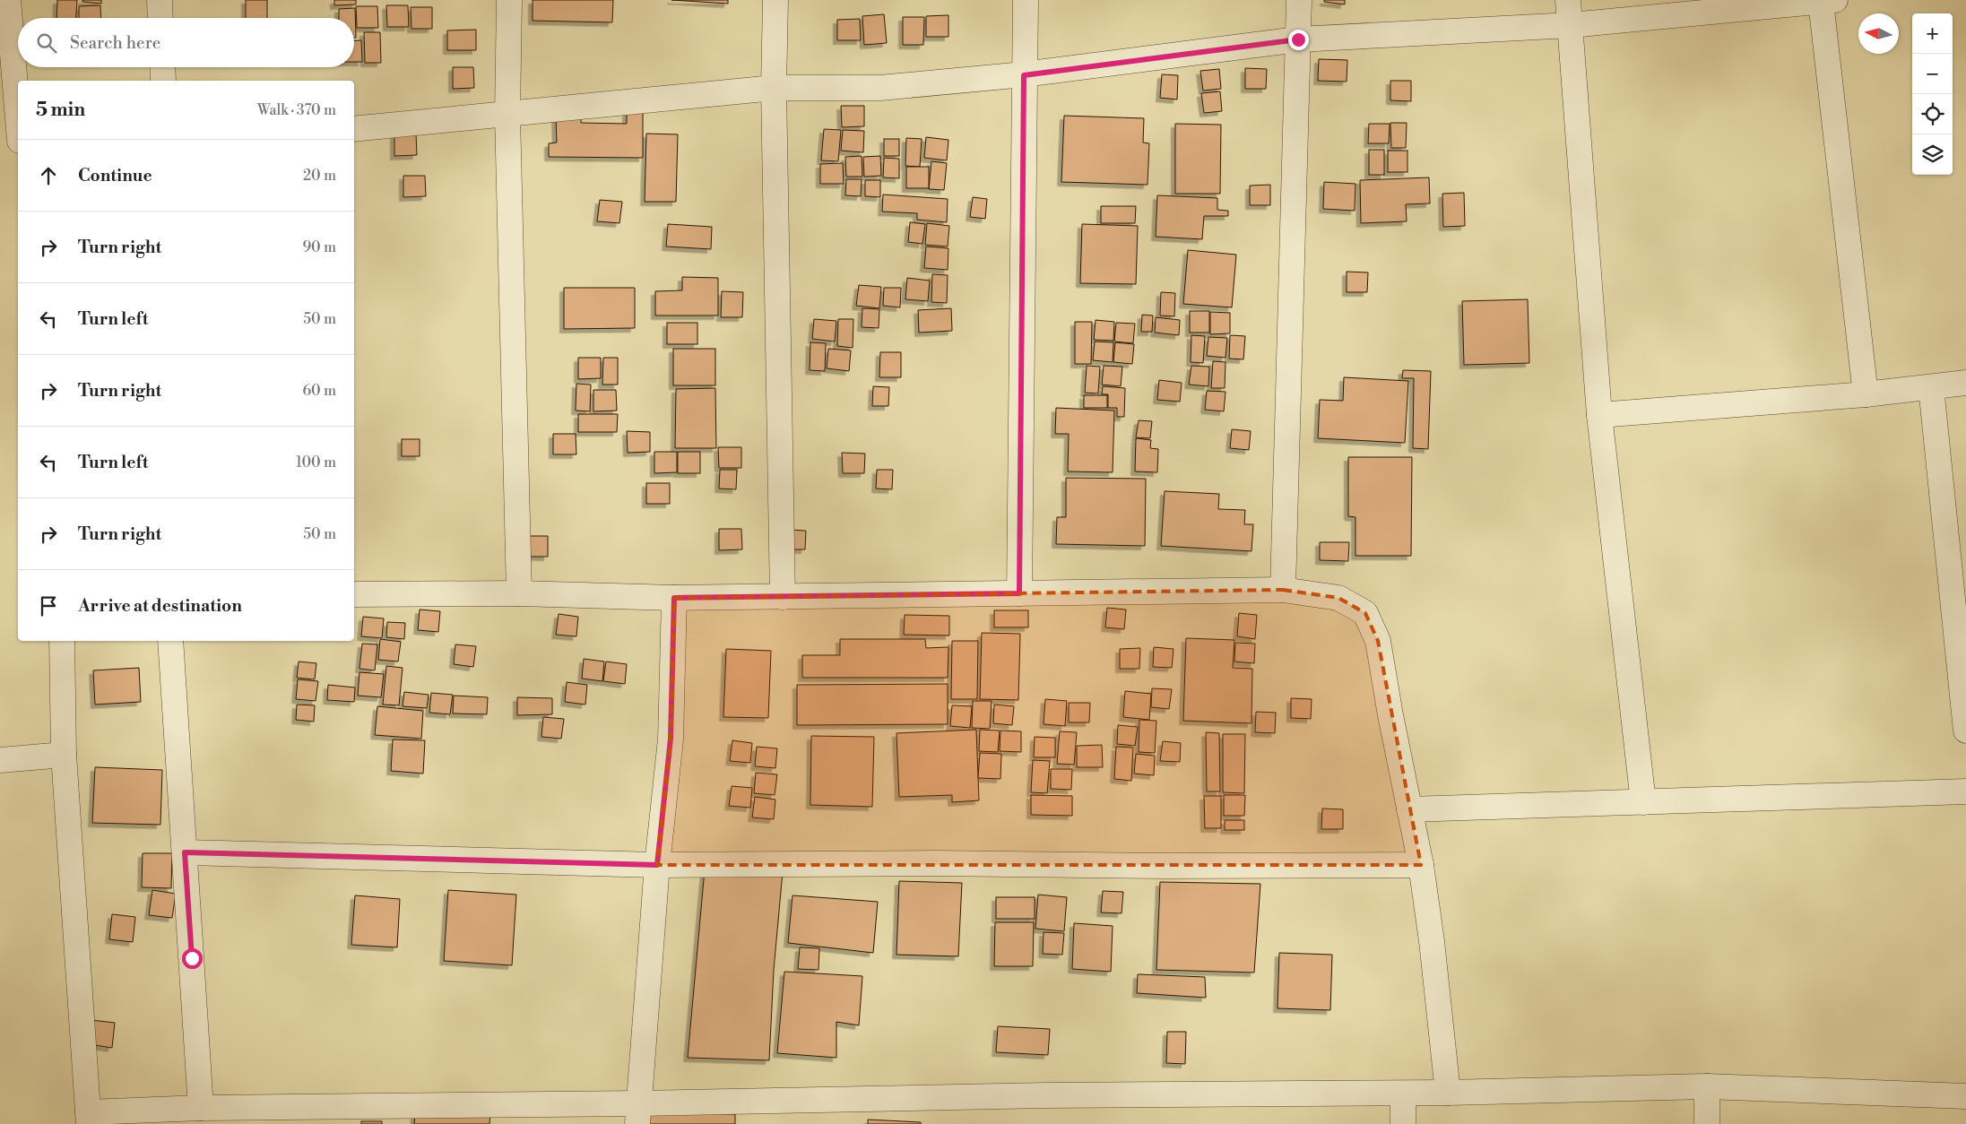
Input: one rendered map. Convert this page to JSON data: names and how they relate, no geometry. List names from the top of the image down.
{
  "north": "left",
  "page": {
    "map_buttons": ["+", "−"],
    "search": "Search here",
    "heading": ["5 min", "Walk · 370 m"],
    "list": [
      ["Continue", "20 m"],
      ["Turn right", "90 m"],
      ["Turn left", "50 m"],
      ["Turn right", "60 m"],
      ["Turn left", "100 m"],
      ["Turn right", "50 m"],
      "Arrive at destination"
    ]
  }
}
